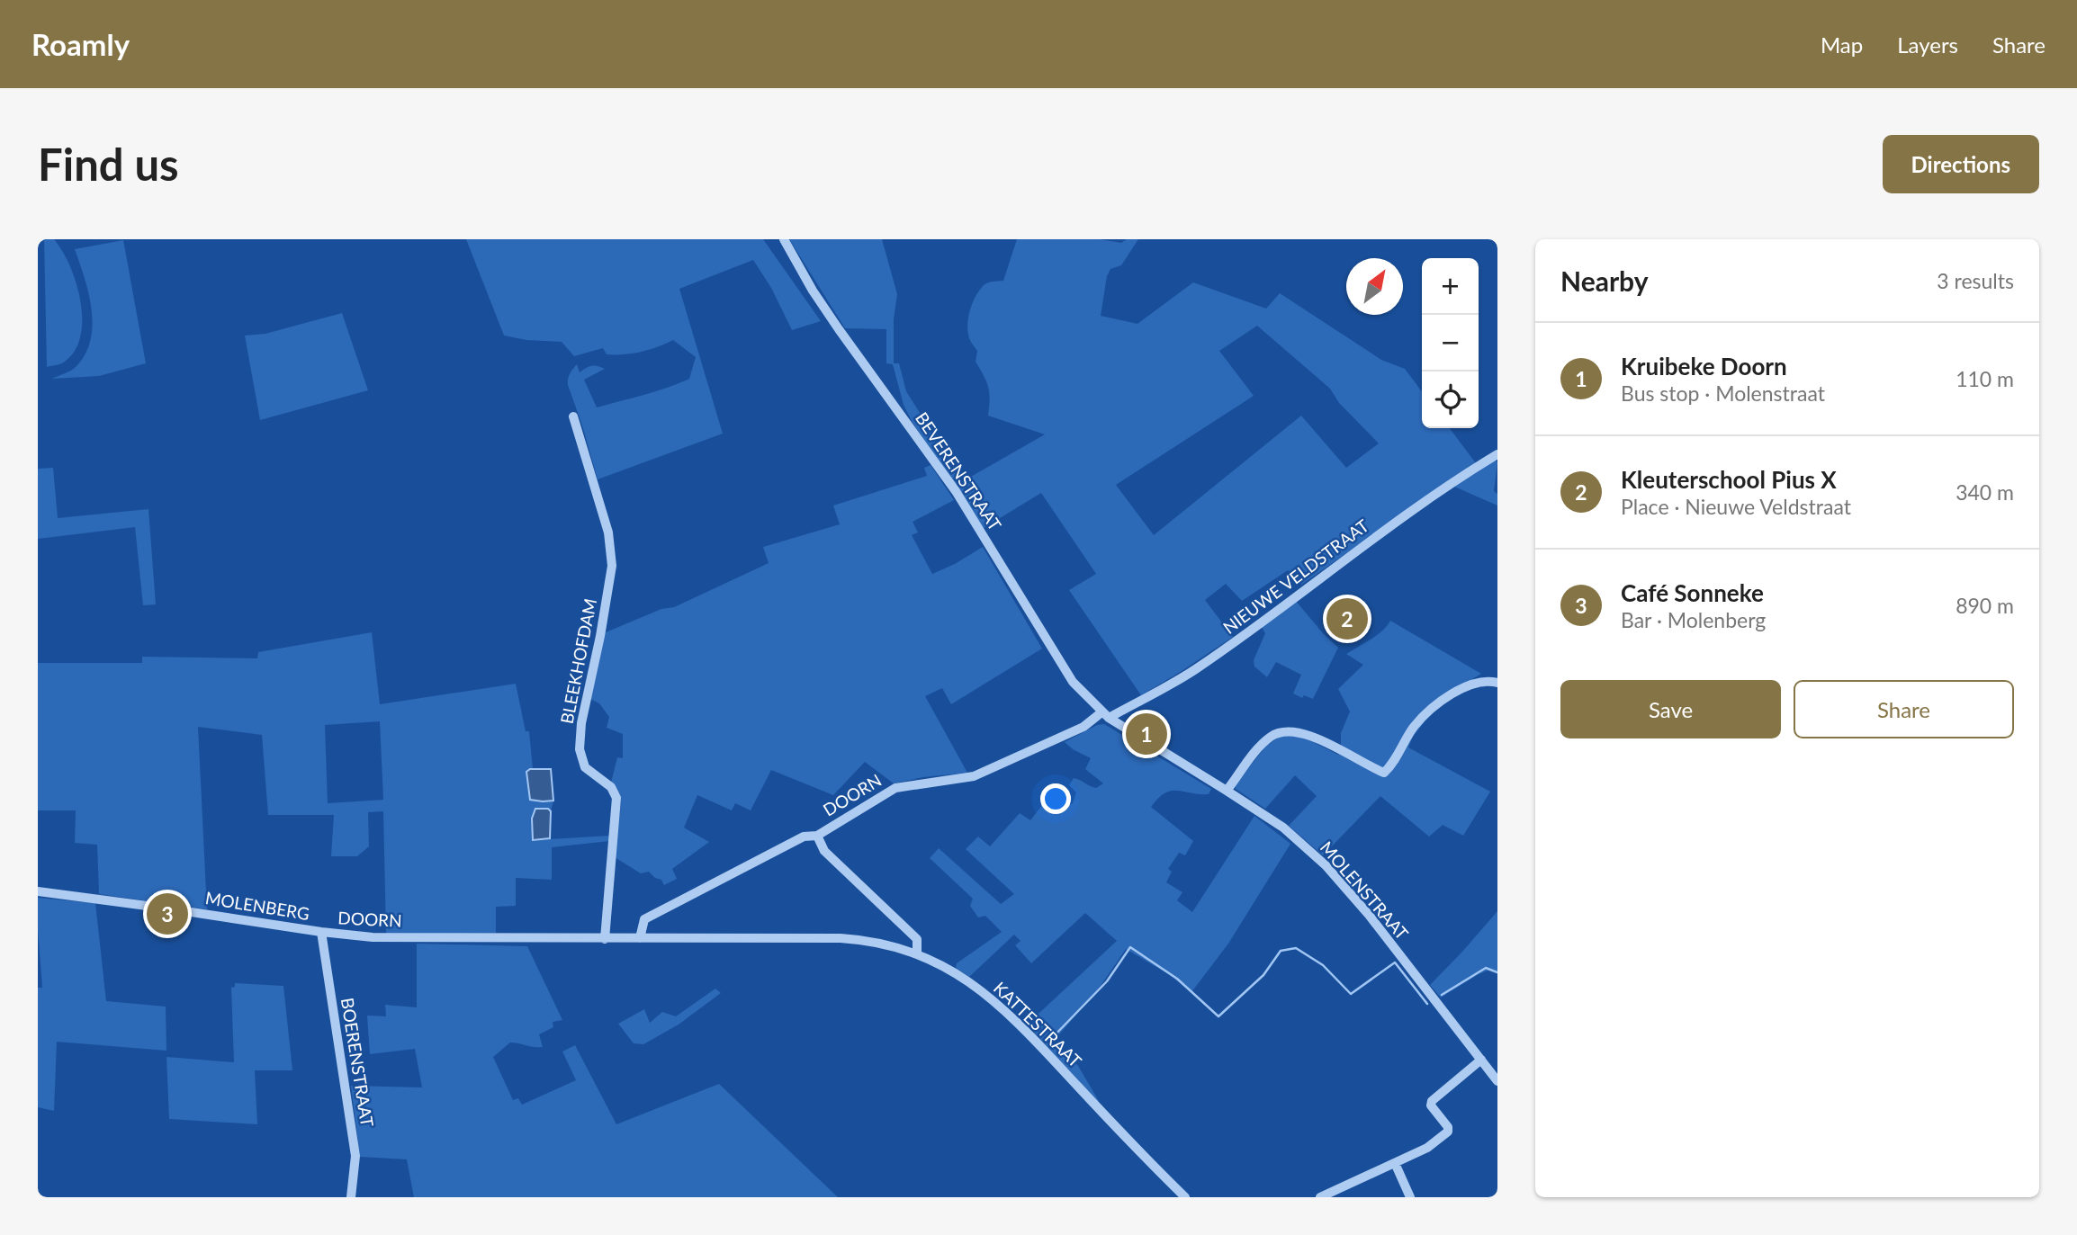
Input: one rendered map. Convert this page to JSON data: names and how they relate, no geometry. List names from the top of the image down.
{
  "streets": {
    "street": [
      "BEVERENSTRAAT",
      "NIEUWE VELDSTRAAT",
      "BLEEKHOFDAM",
      "DOORN",
      "MOLENSTRAAT",
      "MOLENBERG",
      "KATTESTRAAT",
      "BOERENSTRAAT"
    ]
  },
  "crossings": [
    ["BEVERENSTRAAT", "NIEUWE VELDSTRAAT"],
    ["BEVERENSTRAAT", "DOORN"],
    ["BEVERENSTRAAT", "MOLENSTRAAT"],
    ["NIEUWE VELDSTRAAT", "DOORN"],
    ["NIEUWE VELDSTRAAT", "MOLENSTRAAT"],
    ["BLEEKHOFDAM", "DOORN"],
    ["BLEEKHOFDAM", "KATTESTRAAT"],
    ["DOORN", "MOLENSTRAAT"],
    ["DOORN", "MOLENBERG"],
    ["DOORN", "KATTESTRAAT"],
    ["DOORN", "BOERENSTRAAT"],
    ["MOLENBERG", "BOERENSTRAAT"]
  ],
  "north": "top right",
  "page": {
    "header": "Roamly",
    "nav": ["Map", "Layers", "Share"],
    "buttons": [
      "Directions",
      ["Save", "Share"]
    ],
    "title": "Find us",
    "heading": ["Nearby", "3 results"],
    "map_buttons": ["+", "−"],
    "list": [
      {
        "mark": "1",
        "name": "Kruibeke Doorn",
        "note": "Bus stop · Molenstraat",
        "value": "110 m"
      },
      {
        "mark": "2",
        "name": "Kleuterschool Pius X",
        "note": "Place · Nieuwe Veldstraat",
        "value": "340 m"
      },
      {
        "mark": "3",
        "name": "Café Sonneke",
        "note": "Bar · Molenberg",
        "value": "890 m"
      }
    ],
    "pins": ["2", "1", "3"]
  }
}
